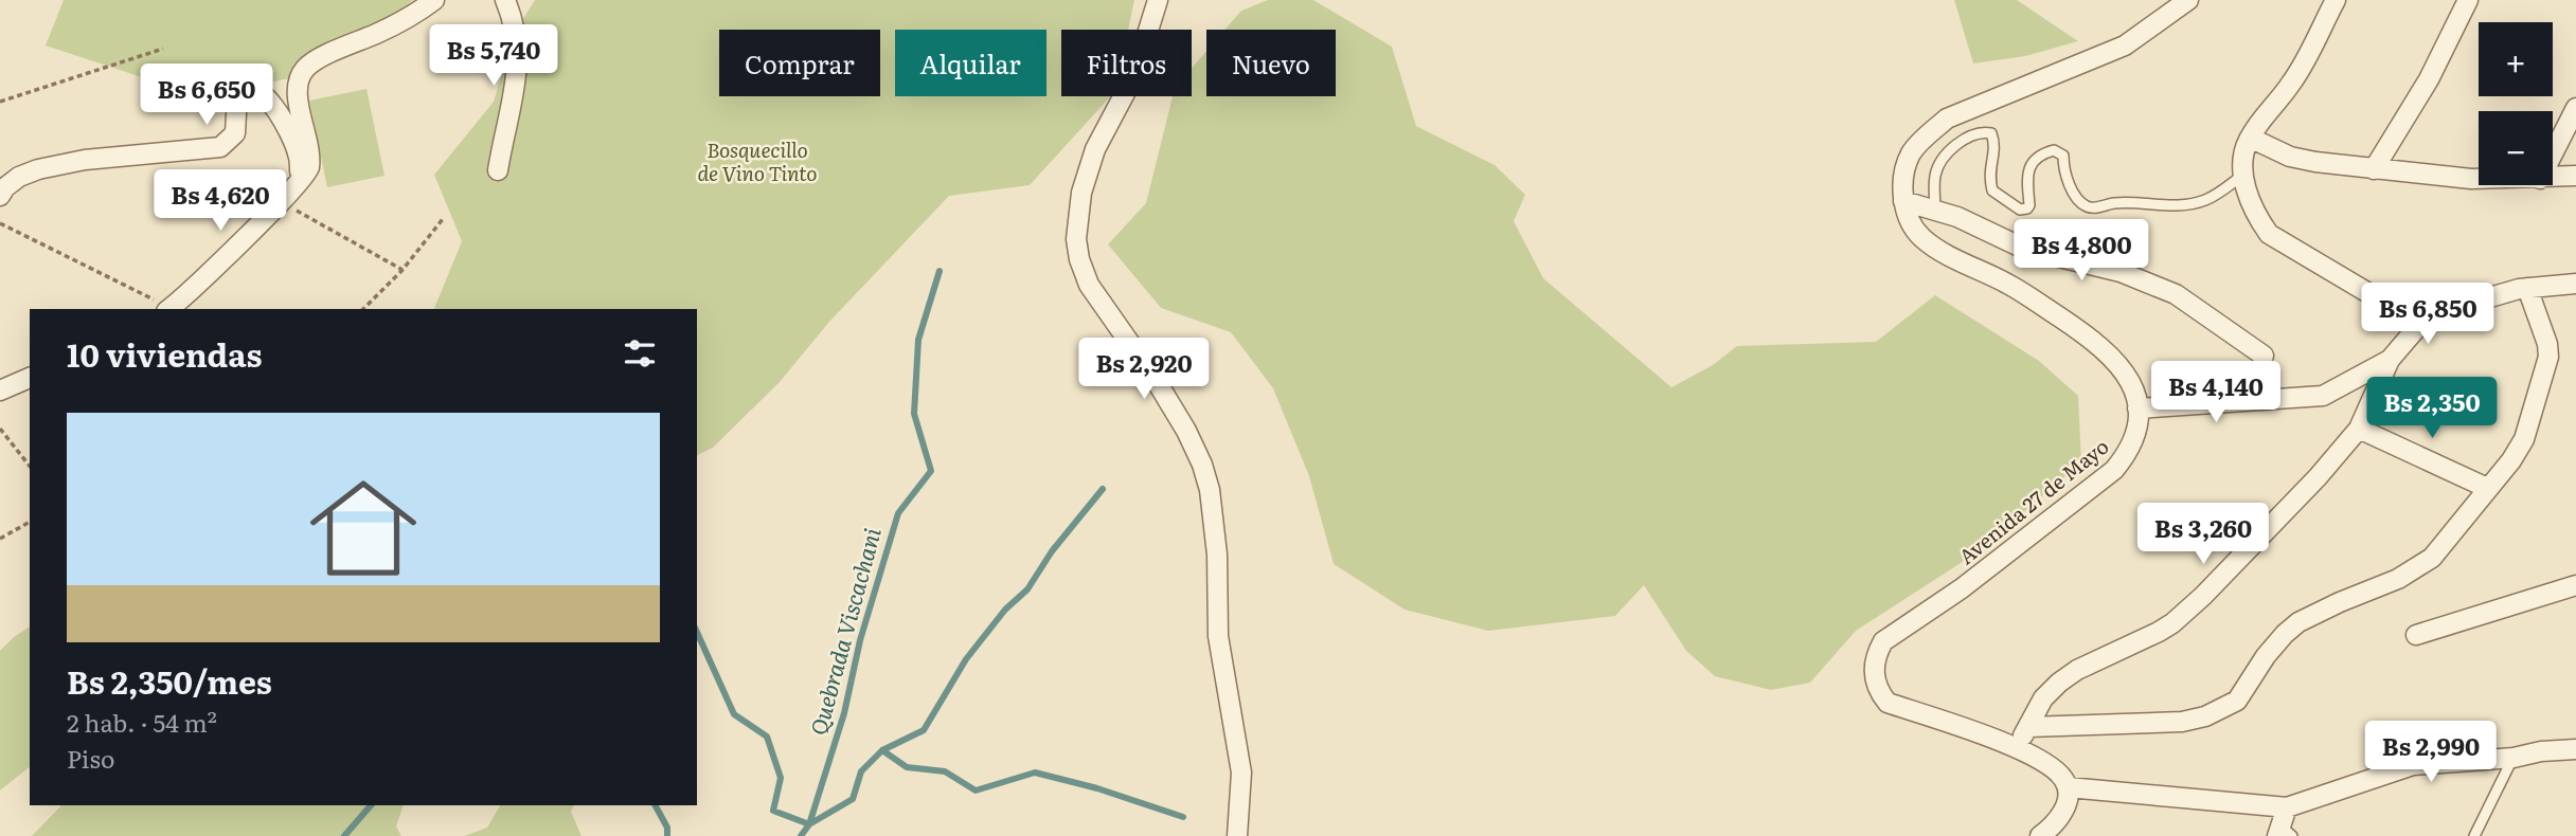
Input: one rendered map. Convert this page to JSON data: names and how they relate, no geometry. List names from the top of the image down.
{
  "streets": {
    "street": ["Avenida 27 de Mayo"]
  },
  "water": ["Quebrada Viscachani"],
  "parks": ["Bosquecillo de Vino Tinto"],
  "page": {
    "map_buttons": ["+", "−"],
    "price": [
      "Bs 5,740",
      "Bs 6,650",
      "Bs 4,620",
      "Bs 4,800",
      "Bs 6,850",
      "Bs 2,920",
      "Bs 4,140",
      "Bs 2,350",
      "Bs 3,260",
      "Bs 2,990"
    ],
    "chip": [
      "Comprar",
      "Alquilar",
      "Filtros",
      "Nuevo"
    ],
    "heading": "10 viviendas",
    "list": [
      {
        "name": "Bs 2,350/mes",
        "note": "2 hab. · 54 m² · Piso"
      }
    ]
  }
}
